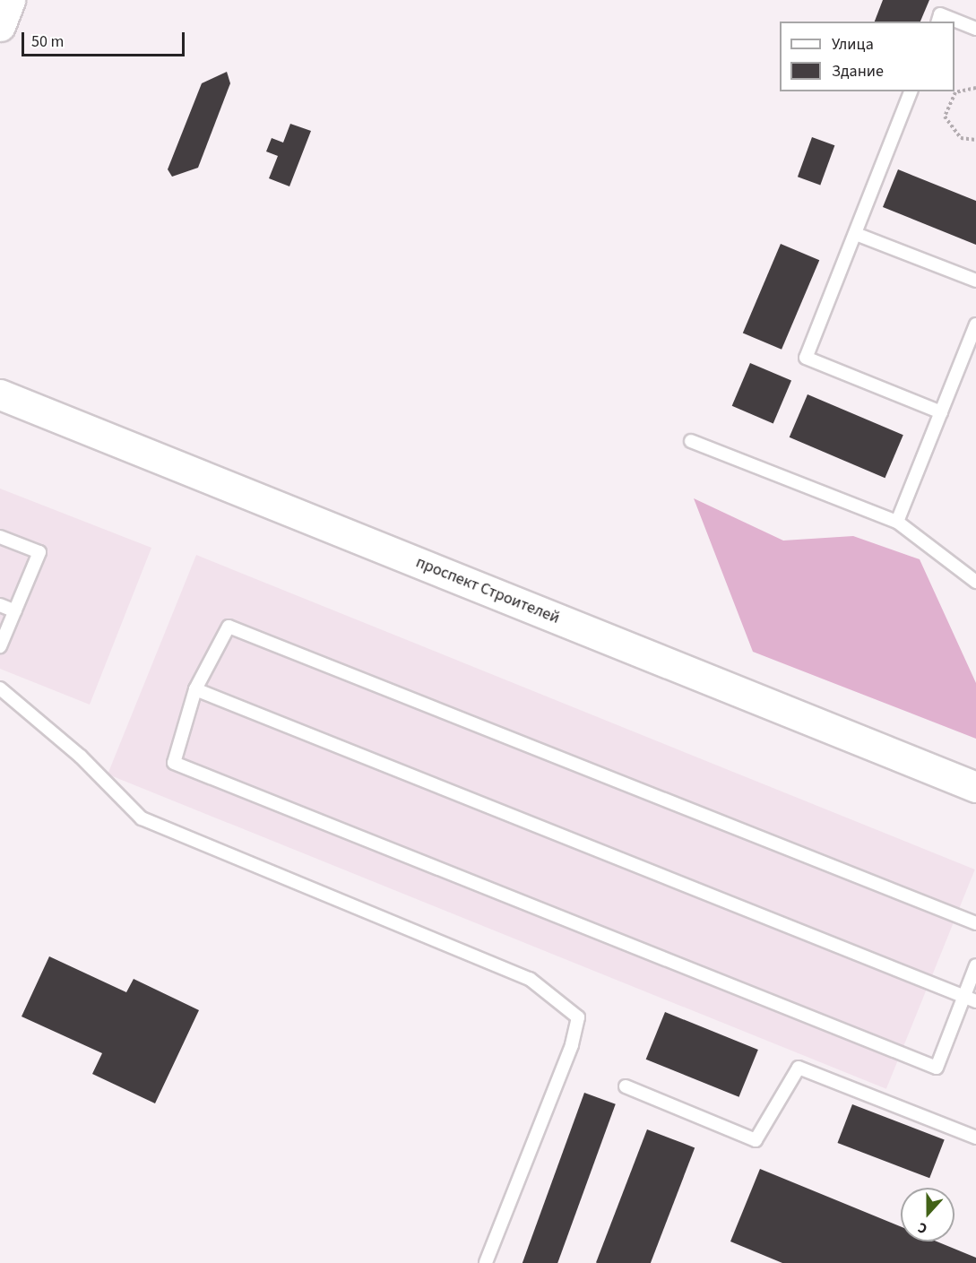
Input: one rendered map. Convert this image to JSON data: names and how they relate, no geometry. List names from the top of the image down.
{
  "streets": {
    "street": ["проспект Строителей"]
  },
  "legend": ["Улица", "Здание"],
  "scale_bar": "50 m",
  "north": "bottom"
}
